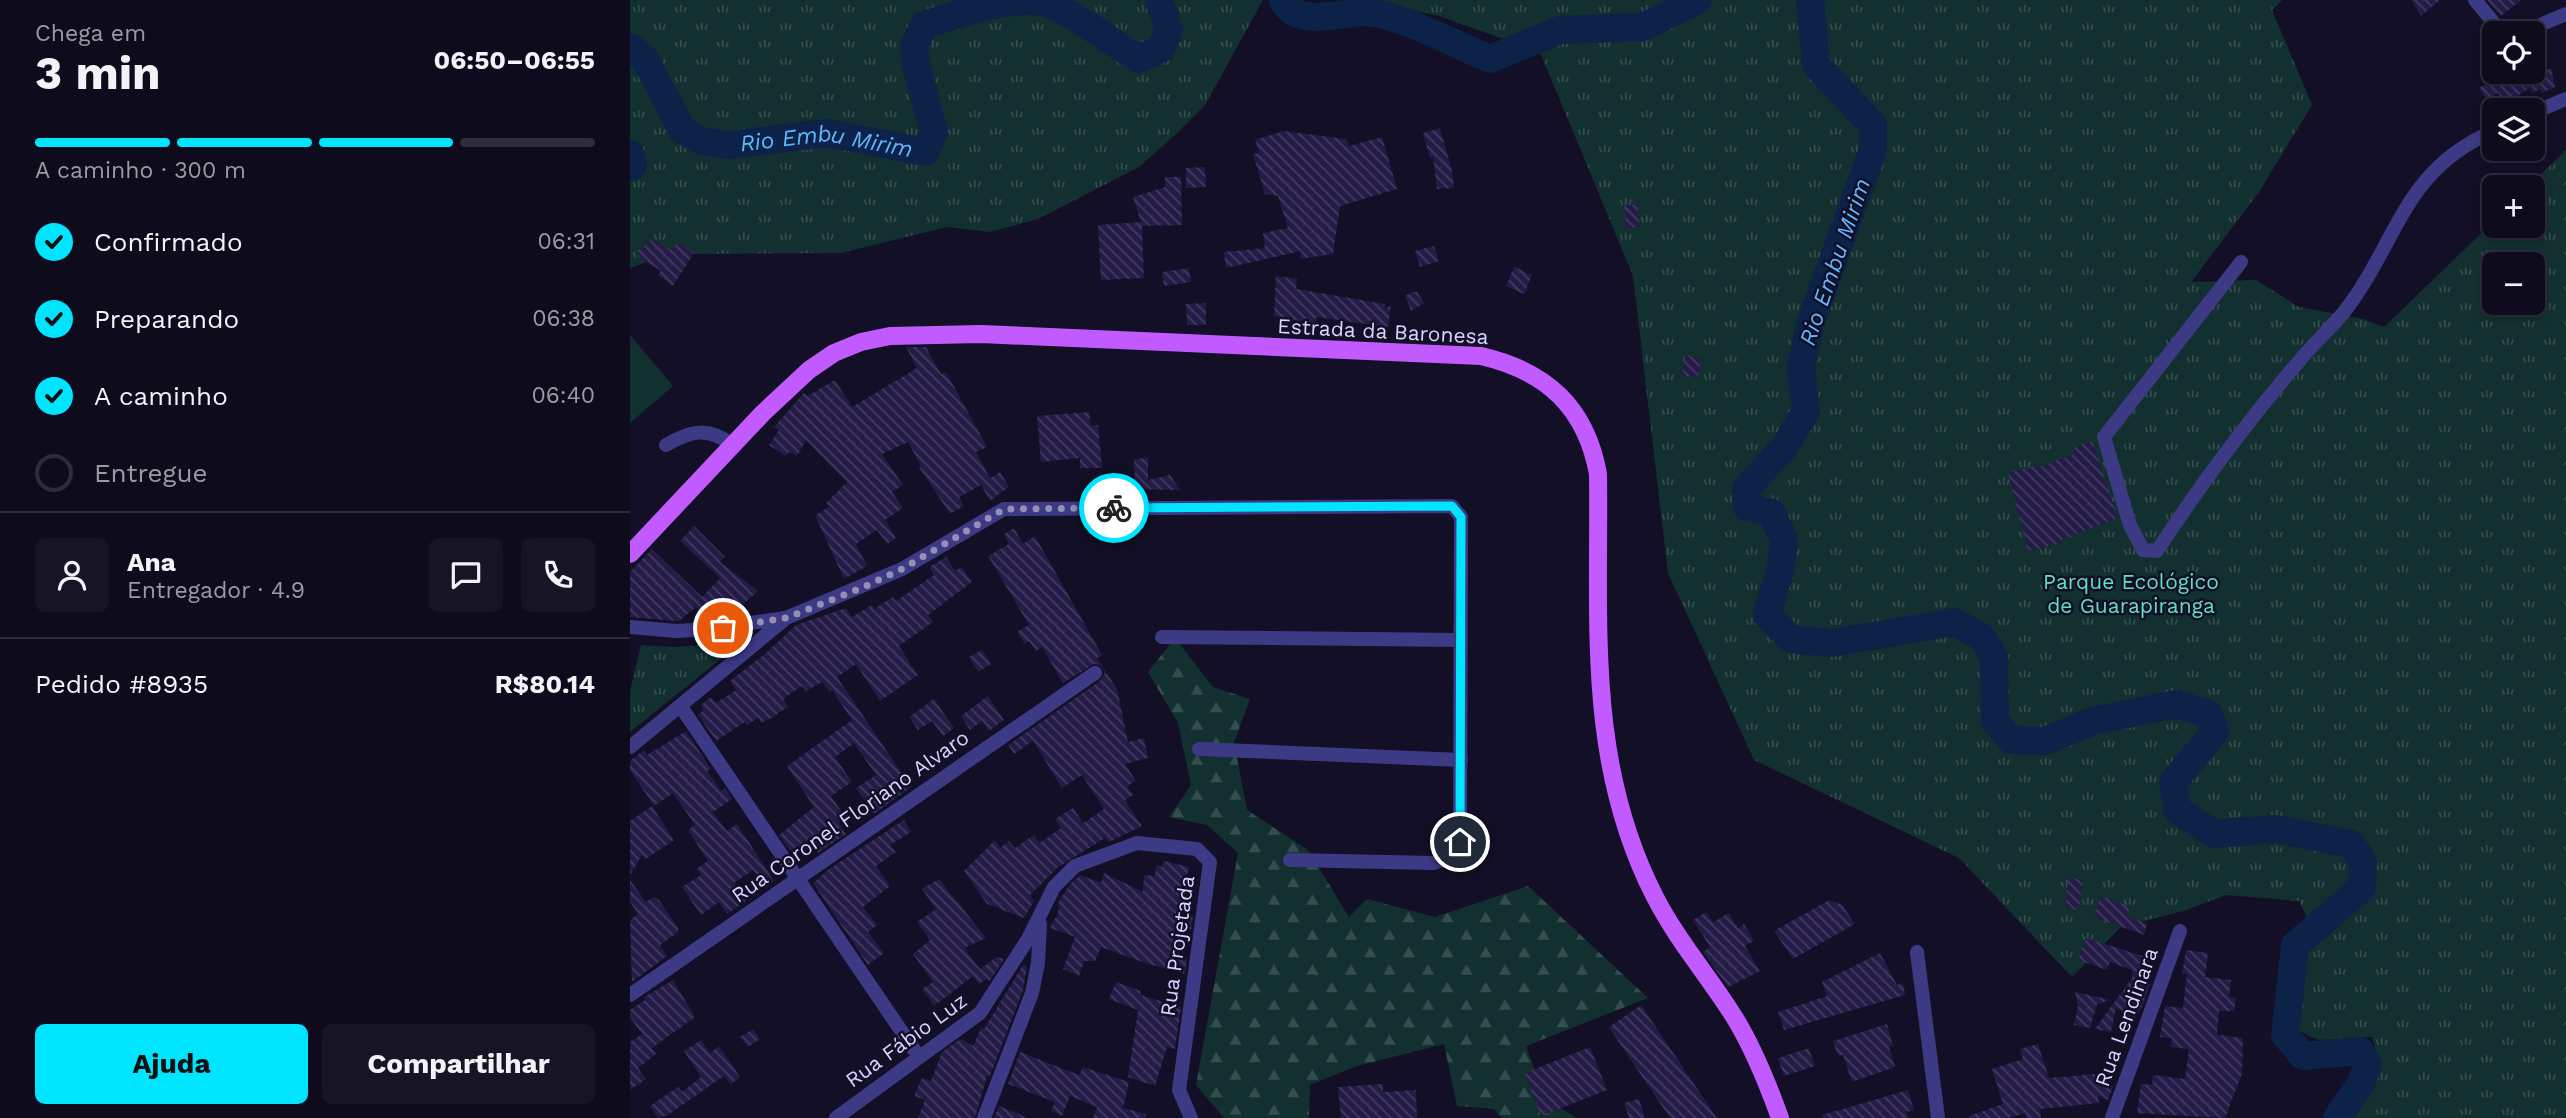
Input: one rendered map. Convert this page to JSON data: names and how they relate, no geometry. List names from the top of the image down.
{
  "streets": {
    "main road": ["Estrada da Baronesa"],
    "street": [
      "Rua Coronel Floriano Alvaro",
      "Rua Projetada",
      "Rua Lendinara",
      "Rua Fábio Luz"
    ]
  },
  "crossings": [
    ["Rua Projetada", "Rua Fábio Luz"]
  ],
  "water": ["Rio Embu Mirim"],
  "parks": ["Parque Ecológico de Guarapiranga"],
  "page": {
    "heading": ["3 min", "Chega em", "06:50–06:55"],
    "panel": [
      "Ana",
      "Entregador · 4.9",
      "Pedido #8935",
      "R$80.14"
    ],
    "map_buttons": ["+", "−"],
    "bar": "A caminho · 300 m",
    "list": [
      ["Confirmado", "06:31"],
      ["Preparando", "06:38"],
      ["A caminho", "06:40"],
      "Entregue"
    ],
    "buttons": ["Ajuda", "Compartilhar"]
  }
}
